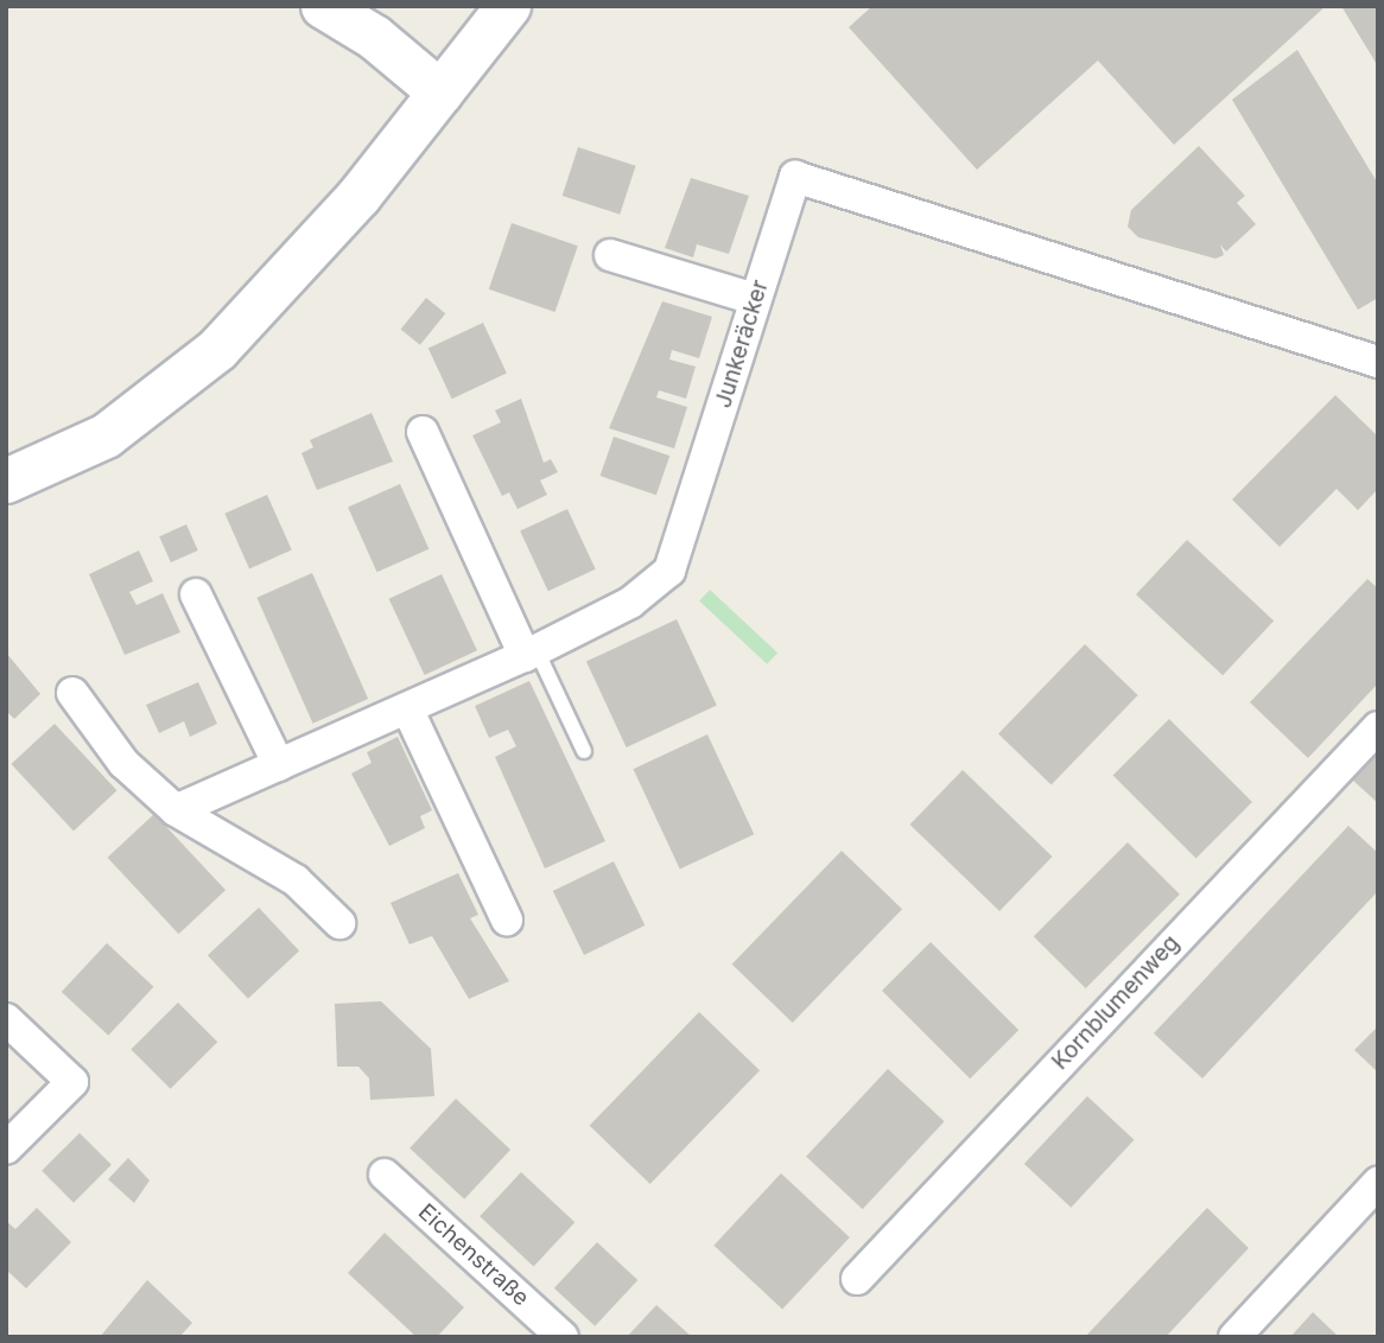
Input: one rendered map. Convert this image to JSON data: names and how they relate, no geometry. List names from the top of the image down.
{
  "streets": {
    "street": ["Junkeräcker", "Kornblumenweg", "Eichenstraße"]
  }
}
